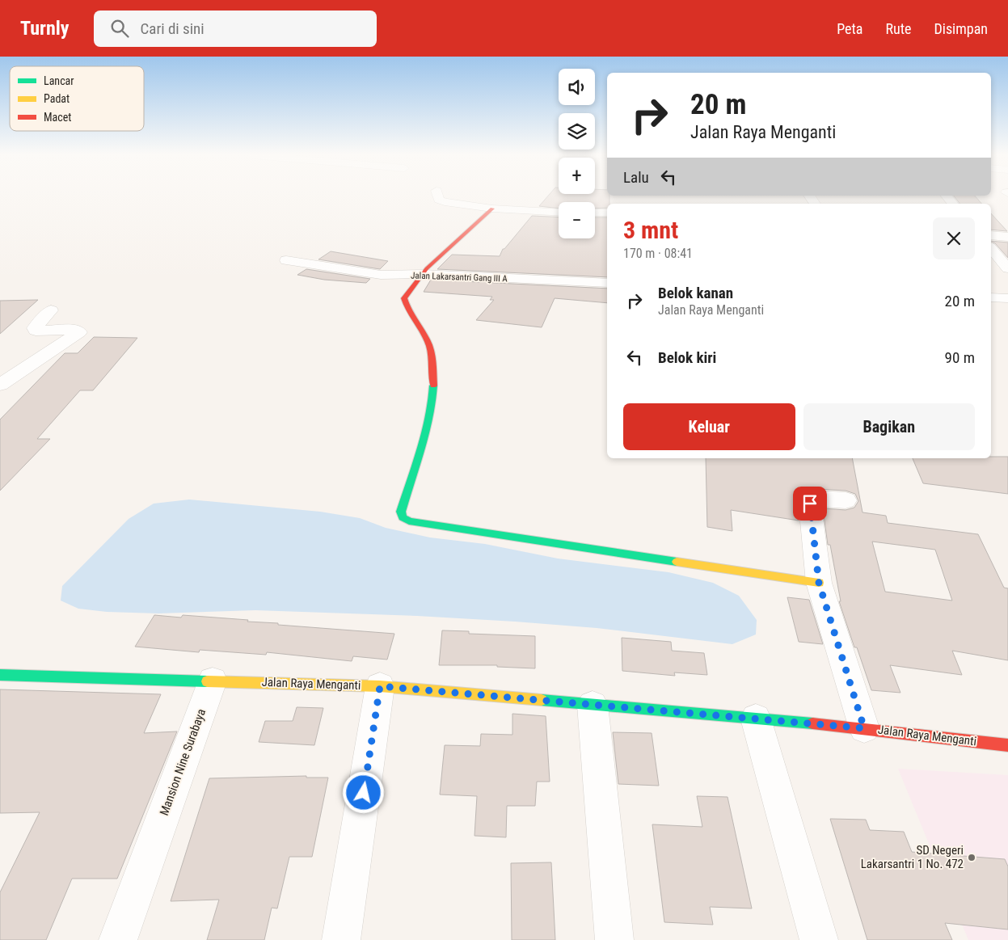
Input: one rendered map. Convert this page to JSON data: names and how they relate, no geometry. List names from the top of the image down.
{
  "streets": {
    "street": ["Jalan Lakarsantri Gang III A", "Jalan Raya Menganti", "Mansion Nine Surabaya"]
  },
  "crossings": [
    ["Jalan Raya Menganti", "Mansion Nine Surabaya"]
  ],
  "places": ["SD Negeri Lakarsantri 1 No. 472"],
  "legend": ["Lancar", "Padat", "Macet"],
  "page": {
    "header": "Turnly",
    "search": "Cari di sini",
    "nav": ["Peta", "Rute", "Disimpan"],
    "map_buttons": ["+", "−"],
    "turn": ["20 m", "Jalan Raya Menganti"],
    "then": "Lalu",
    "heading": ["3 mnt", "170 m · 08:41"],
    "list": [
      {
        "name": "Belok kanan",
        "note": "Jalan Raya Menganti",
        "value": "20 m"
      },
      {
        "name": "Belok kiri",
        "value": "90 m"
      }
    ],
    "buttons": ["Keluar", "Bagikan"]
  }
}
